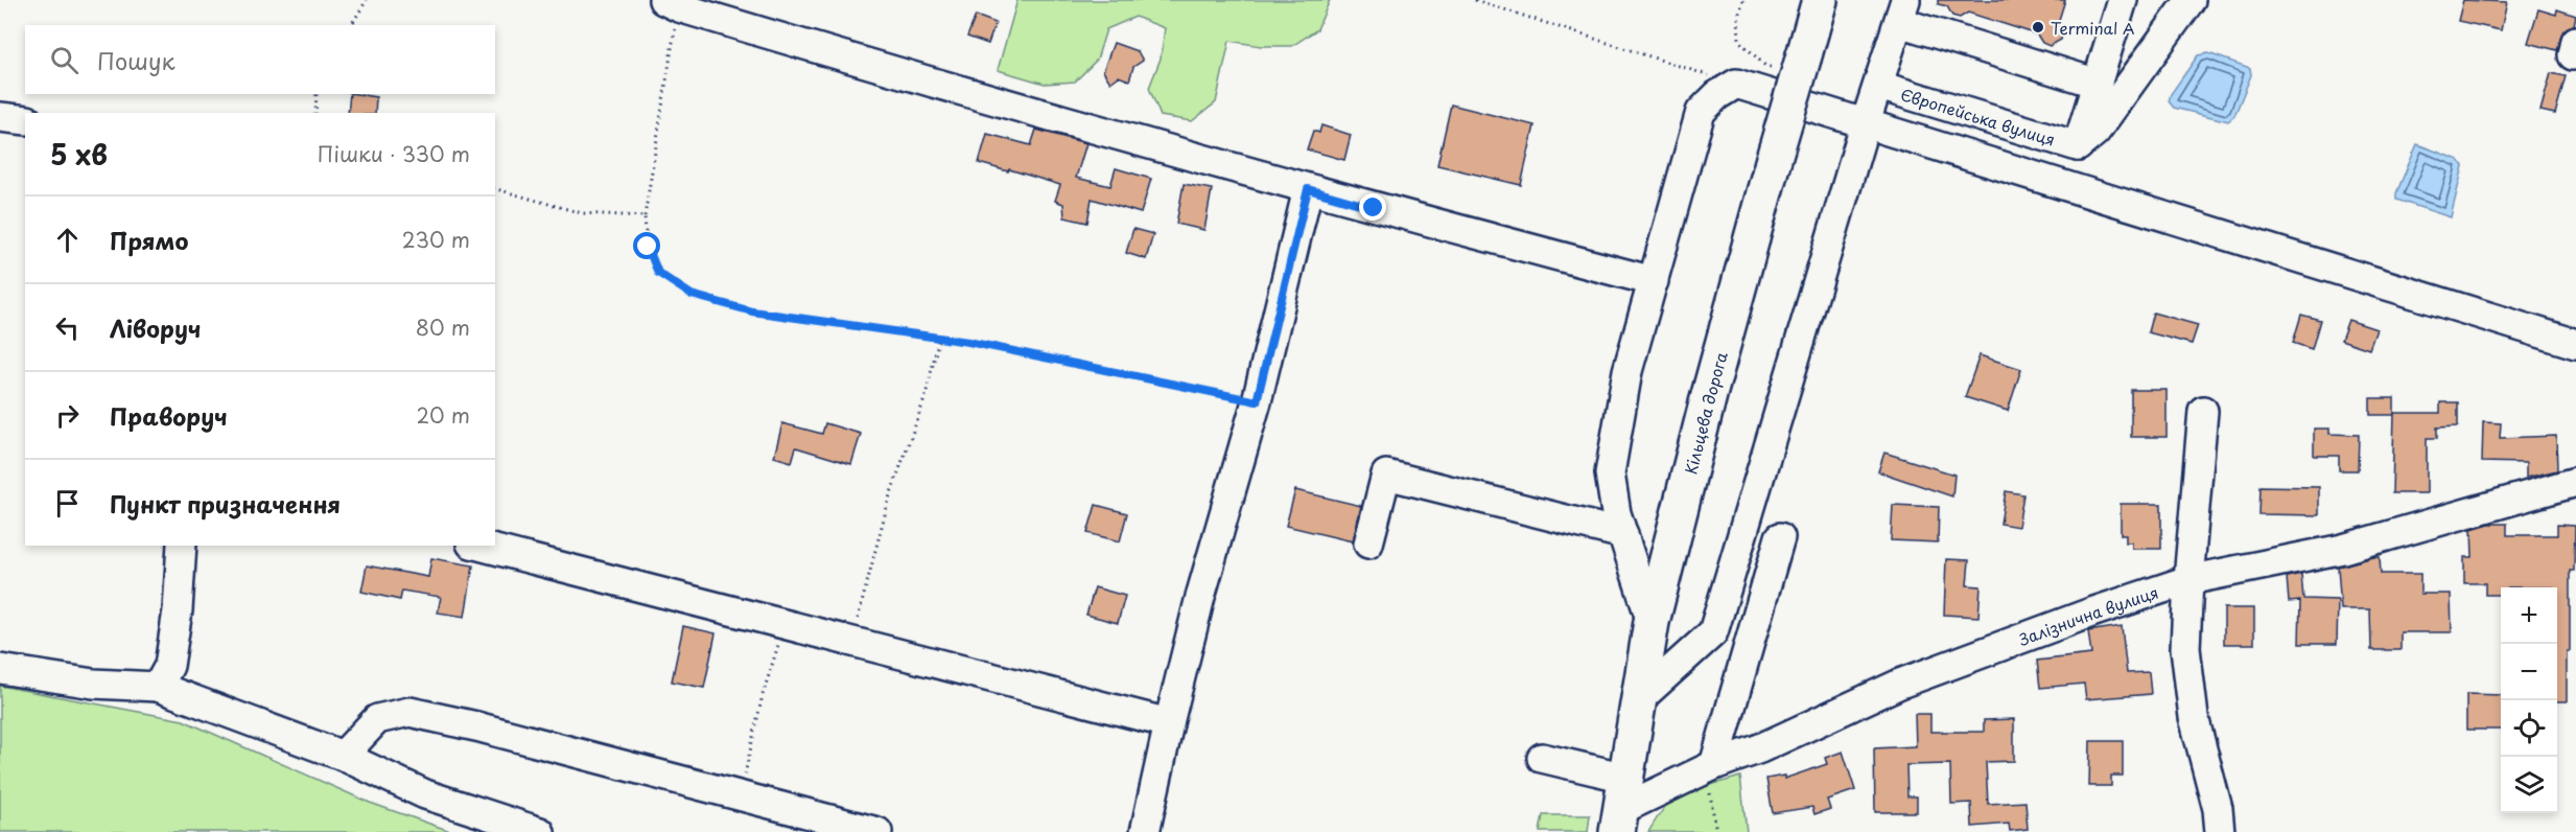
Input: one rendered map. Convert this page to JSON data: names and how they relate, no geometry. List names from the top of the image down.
{
  "streets": {
    "highway": ["Кільцева дорога"],
    "street": ["Європейська вулиця", "Залізнична вулиця"]
  },
  "crossings": [
    ["Кільцева дорога", "Залізнична вулиця"]
  ],
  "places": ["Terminal A"],
  "page": {
    "search": "Пошук",
    "heading": ["5 хв", "Пішки · 330 m"],
    "list": [
      ["Прямо", "230 m"],
      ["Ліворуч", "80 m"],
      ["Праворуч", "20 m"],
      "Пункт призначення"
    ],
    "map_buttons": ["+", "−"]
  }
}
